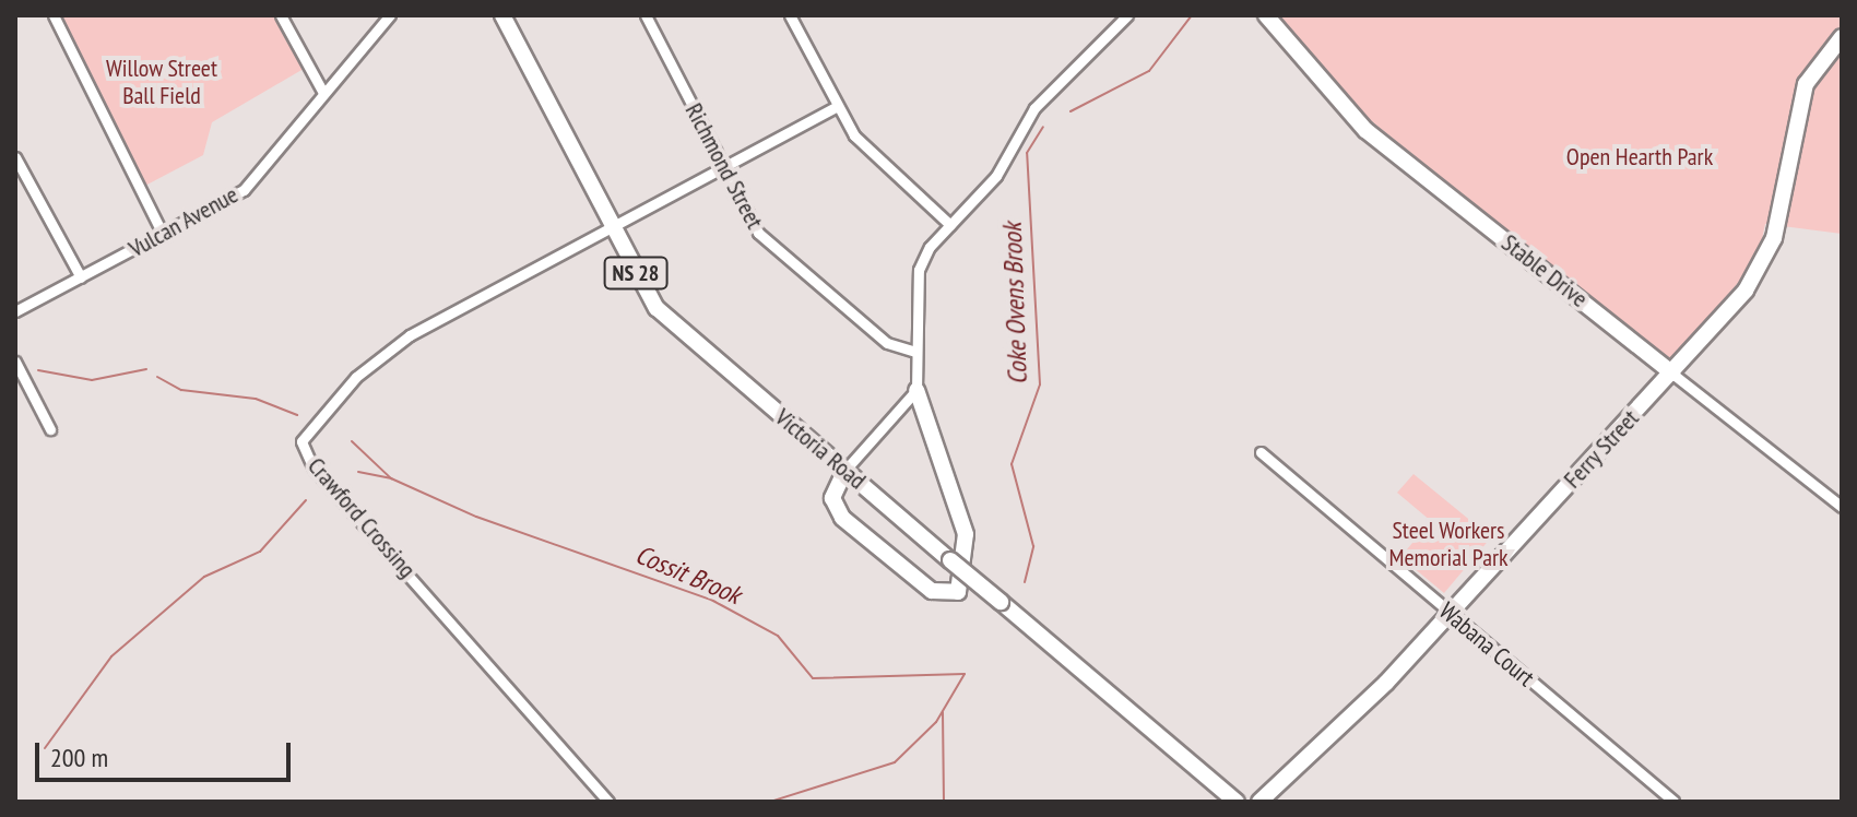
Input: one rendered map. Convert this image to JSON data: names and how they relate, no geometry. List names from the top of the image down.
{
  "streets": {
    "main road": [
      "Stable Drive",
      "NS 28",
      "Victoria Road",
      "Ferry Street"
    ],
    "street": [
      "Richmond Street",
      "Vulcan Avenue",
      "Crawford Crossing",
      "Wabana Court"
    ]
  },
  "crossings": [
    ["Stable Drive", "Ferry Street"],
    ["Victoria Road", "Crawford Crossing"],
    ["Ferry Street", "Wabana Court"]
  ],
  "water": ["Coke Ovens Brook", "Cossit Brook"],
  "parks": ["Willow Street Ball Field", "Open Hearth Park", "Steel Workers Memorial Park"],
  "scale_bar": "200 m"
}
